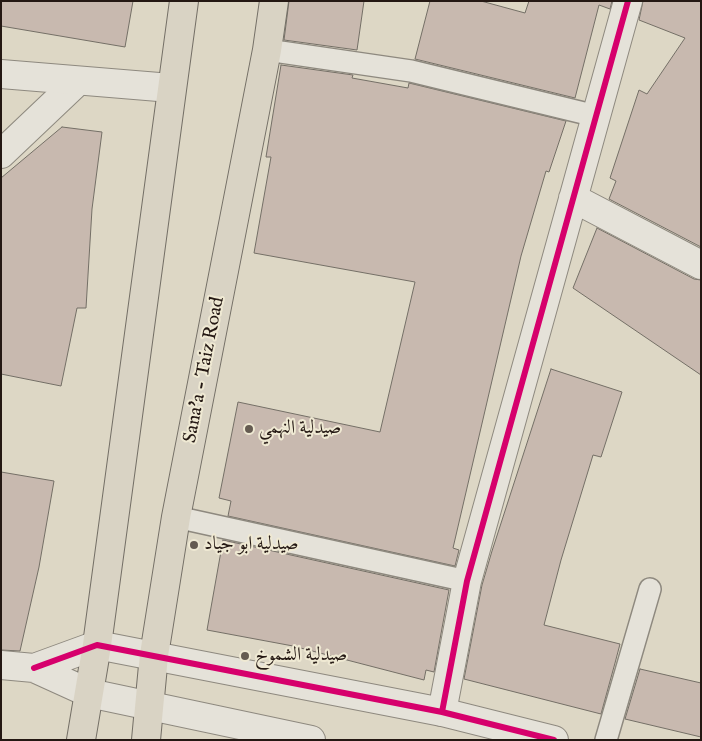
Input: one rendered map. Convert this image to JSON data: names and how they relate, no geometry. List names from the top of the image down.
{
  "streets": {
    "highway": ["Sana'a - Taiz Road"]
  },
  "places": ["صيدلية النهمي", "صيدلية ابو جياد", "صيدلية الشموخ"]
}
